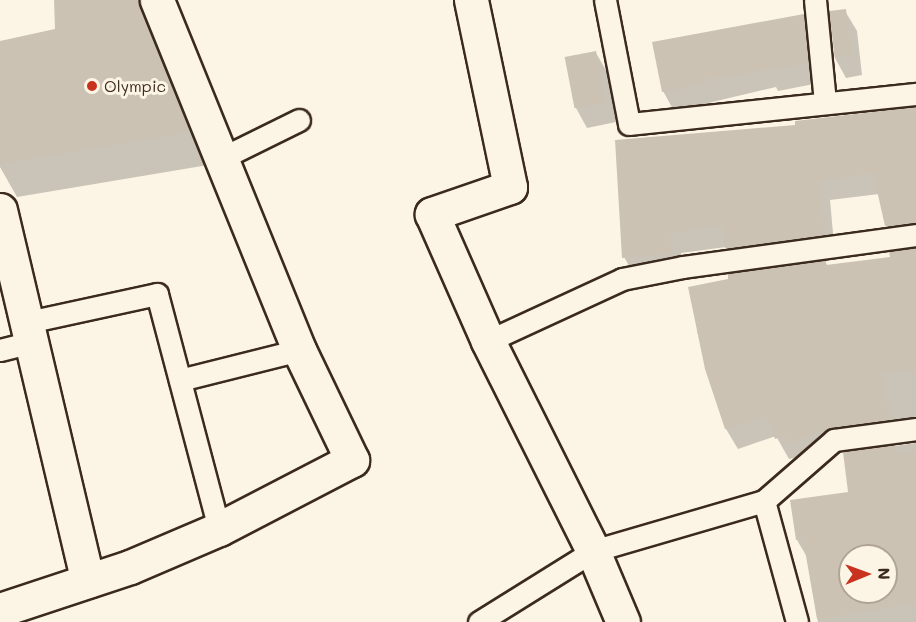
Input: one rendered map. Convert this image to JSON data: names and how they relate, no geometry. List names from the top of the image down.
{
  "places": ["Olympic"],
  "north": "right"
}
